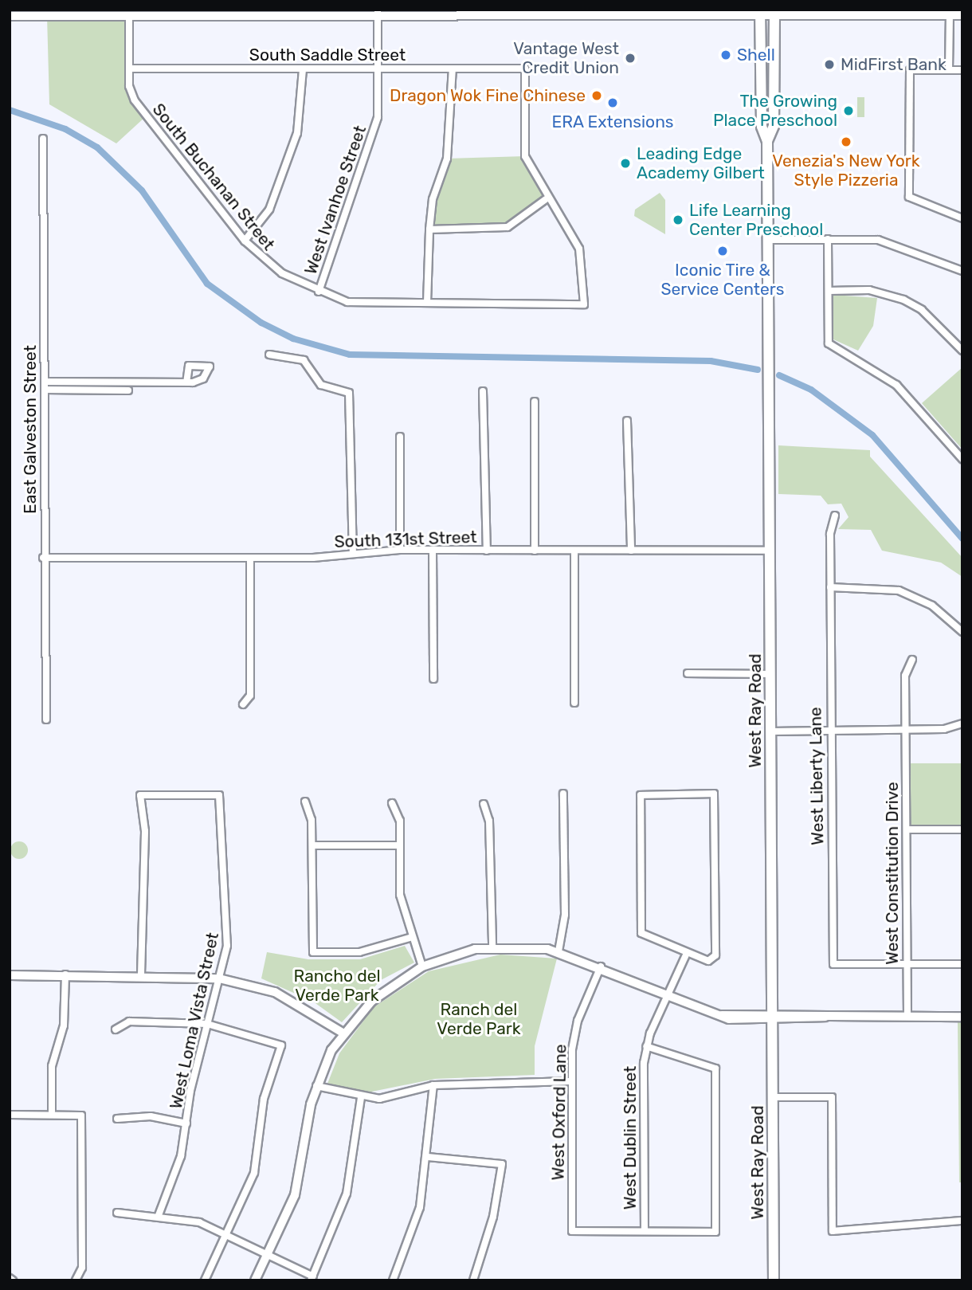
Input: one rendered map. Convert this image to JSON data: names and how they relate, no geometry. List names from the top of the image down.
{
  "streets": {
    "main road": ["West Ray Road"],
    "street": [
      "South Saddle Street",
      "South Buchanan Street",
      "West Ivanhoe Street",
      "East Galveston Street",
      "South 131st Street",
      "West Liberty Lane",
      "West Constitution Drive",
      "West Loma Vista Street",
      "West Oxford Lane",
      "West Dublin Street"
    ]
  },
  "crossings": [
    ["South Saddle Street", "South Buchanan Street"],
    ["South Saddle Street", "West Ivanhoe Street"],
    ["South Buchanan Street", "West Ivanhoe Street"],
    ["East Galveston Street", "South 131st Street"],
    ["South 131st Street", "West Ray Road"],
    ["West Liberty Lane", "West Constitution Drive"],
    ["West Oxford Lane", "West Dublin Street"]
  ],
  "parks": ["Rancho del Verde Park", "Ranch del Verde Park"],
  "places": [
    "Shell",
    "Vantage West Credit Union",
    "MidFirst Bank",
    "Dragon Wok Fine Chinese",
    "ERA Extensions",
    "The Growing Place Preschool",
    "Venezia's New York Style Pizzeria",
    "Leading Edge Academy Gilbert",
    "Life Learning Center Preschool",
    "Iconic Tire & Service Centers"
  ]
}
